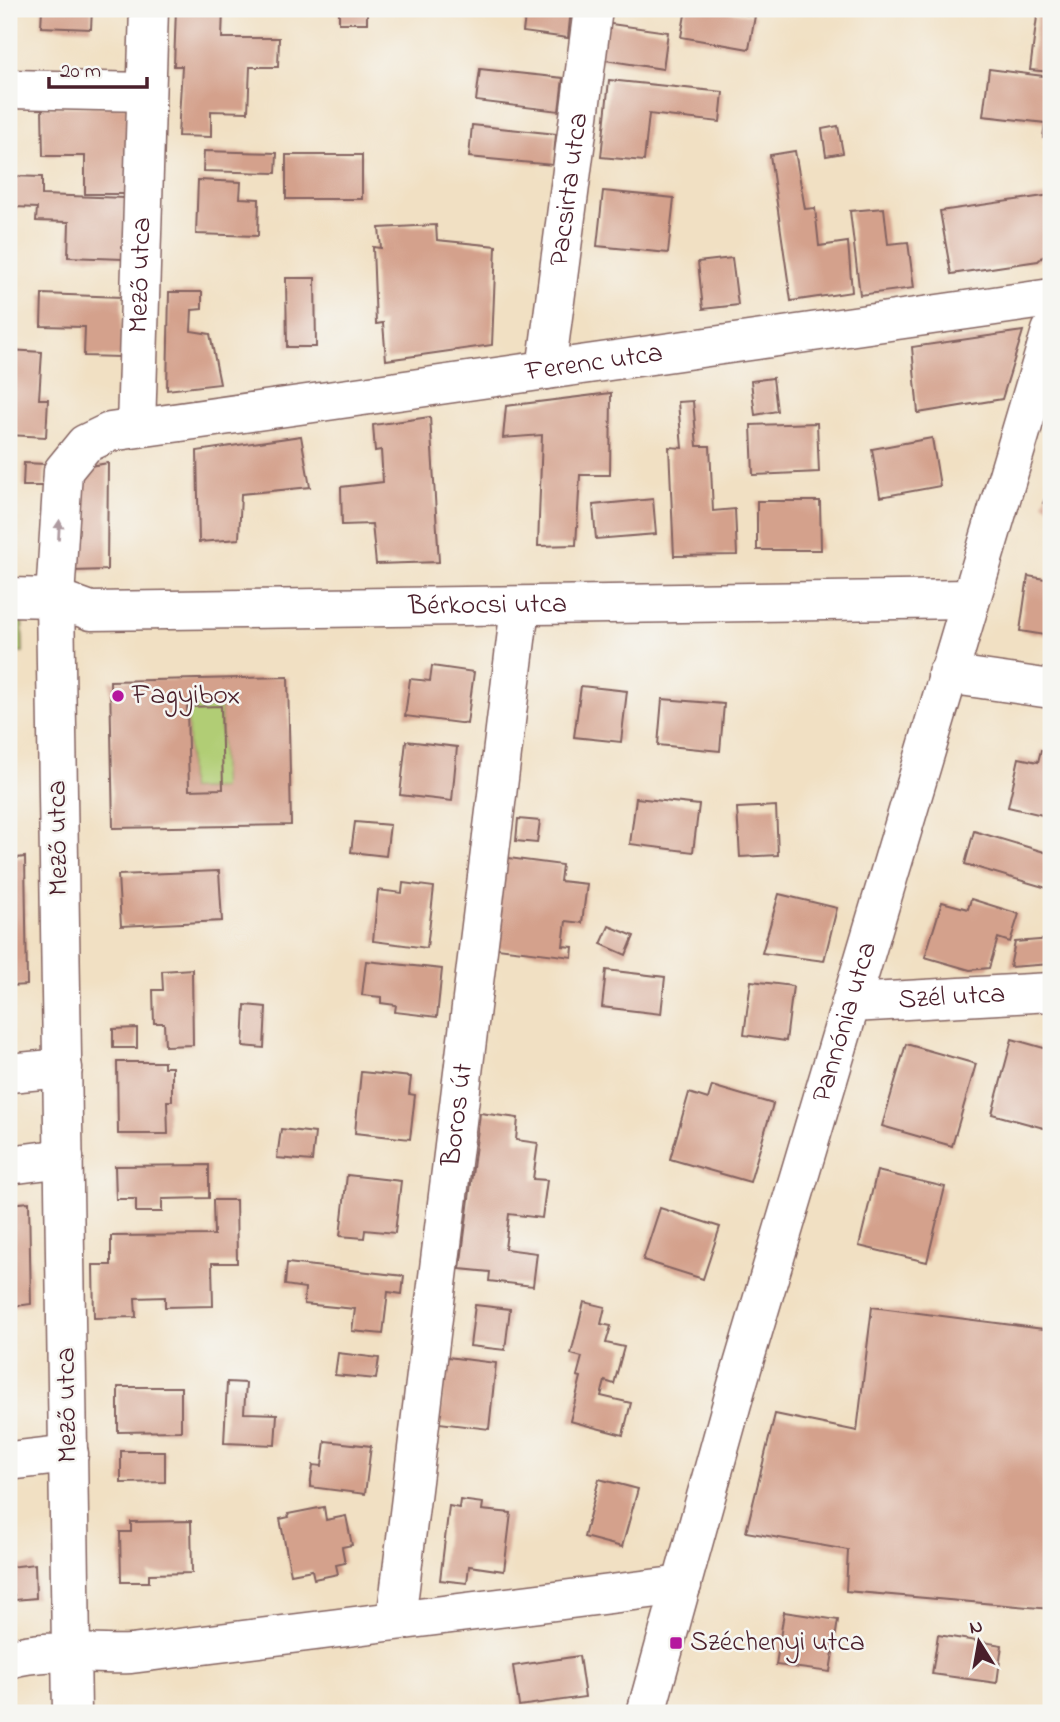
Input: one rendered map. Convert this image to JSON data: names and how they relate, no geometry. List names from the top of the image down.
{
  "streets": {
    "street": [
      "Pacsirta utca",
      "Mező utca",
      "Ferenc utca",
      "Bérkocsi utca",
      "Szél utca",
      "Pannónia utca",
      "Boros út"
    ]
  },
  "crossings": [
    ["Pacsirta utca", "Ferenc utca"],
    ["Mező utca", "Ferenc utca"],
    ["Mező utca", "Bérkocsi utca"],
    ["Bérkocsi utca", "Pannónia utca"],
    ["Bérkocsi utca", "Boros út"],
    ["Szél utca", "Pannónia utca"]
  ],
  "places": {
    "other": ["Fagyibox"],
    "transit": ["Széchenyi utca"]
  },
  "scale_bar": "20 m",
  "north": "top"
}
